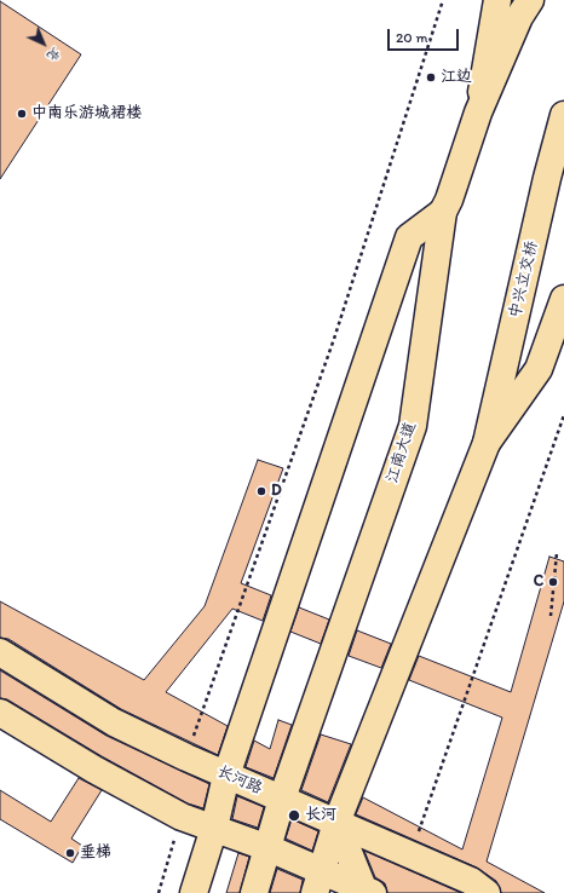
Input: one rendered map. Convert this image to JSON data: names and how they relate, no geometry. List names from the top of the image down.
{
  "streets": {
    "main road": ["中兴立交桥", "江南大道", "长河路"]
  },
  "crossings": [
    ["江南大道", "长河路"]
  ],
  "places": [
    "江边",
    "中南乐游城裙楼",
    "D",
    "C",
    "长河",
    "垂梯"
  ],
  "scale_bar": "20 m",
  "north": "bottom right"
}
